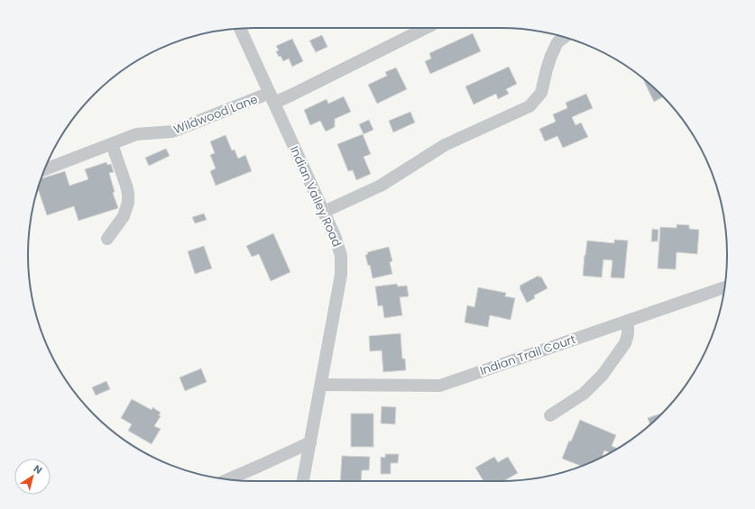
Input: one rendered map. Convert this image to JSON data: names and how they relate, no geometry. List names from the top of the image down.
{
  "streets": {
    "street": ["Wildwood Lane", "Indian Valley Road", "Indian Trail Court"]
  },
  "crossings": [
    ["Wildwood Lane", "Indian Valley Road"],
    ["Indian Valley Road", "Indian Trail Court"]
  ],
  "north": "top right"
}
